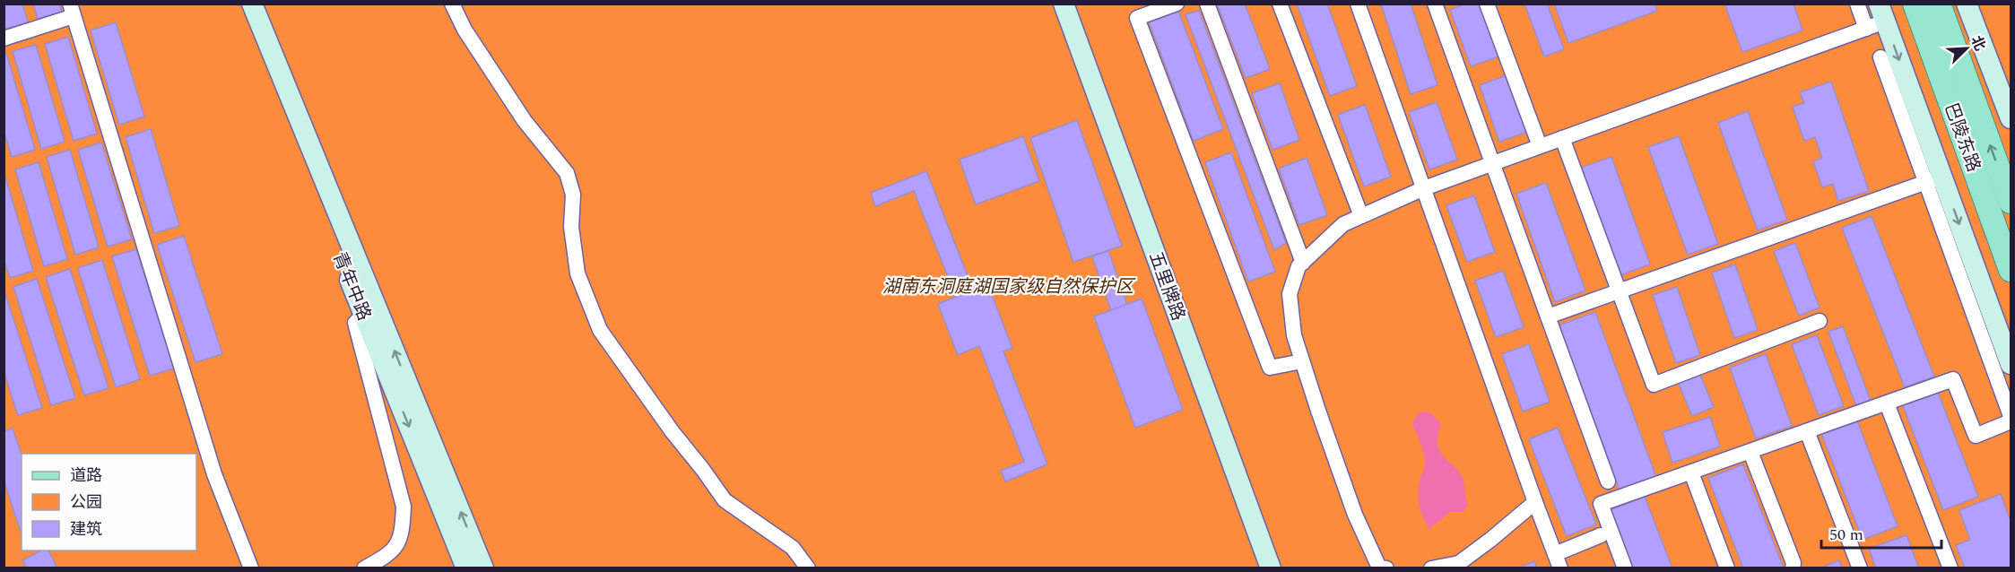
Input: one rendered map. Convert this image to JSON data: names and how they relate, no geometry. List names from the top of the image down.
{
  "streets": {
    "main road": ["巴陵东路", "青年中路", "五里牌路"]
  },
  "parks": ["湖南东洞庭湖国家级自然保护区"],
  "legend": ["道路", "公园", "建筑"],
  "scale_bar": "50 m",
  "north": "top right"
}
